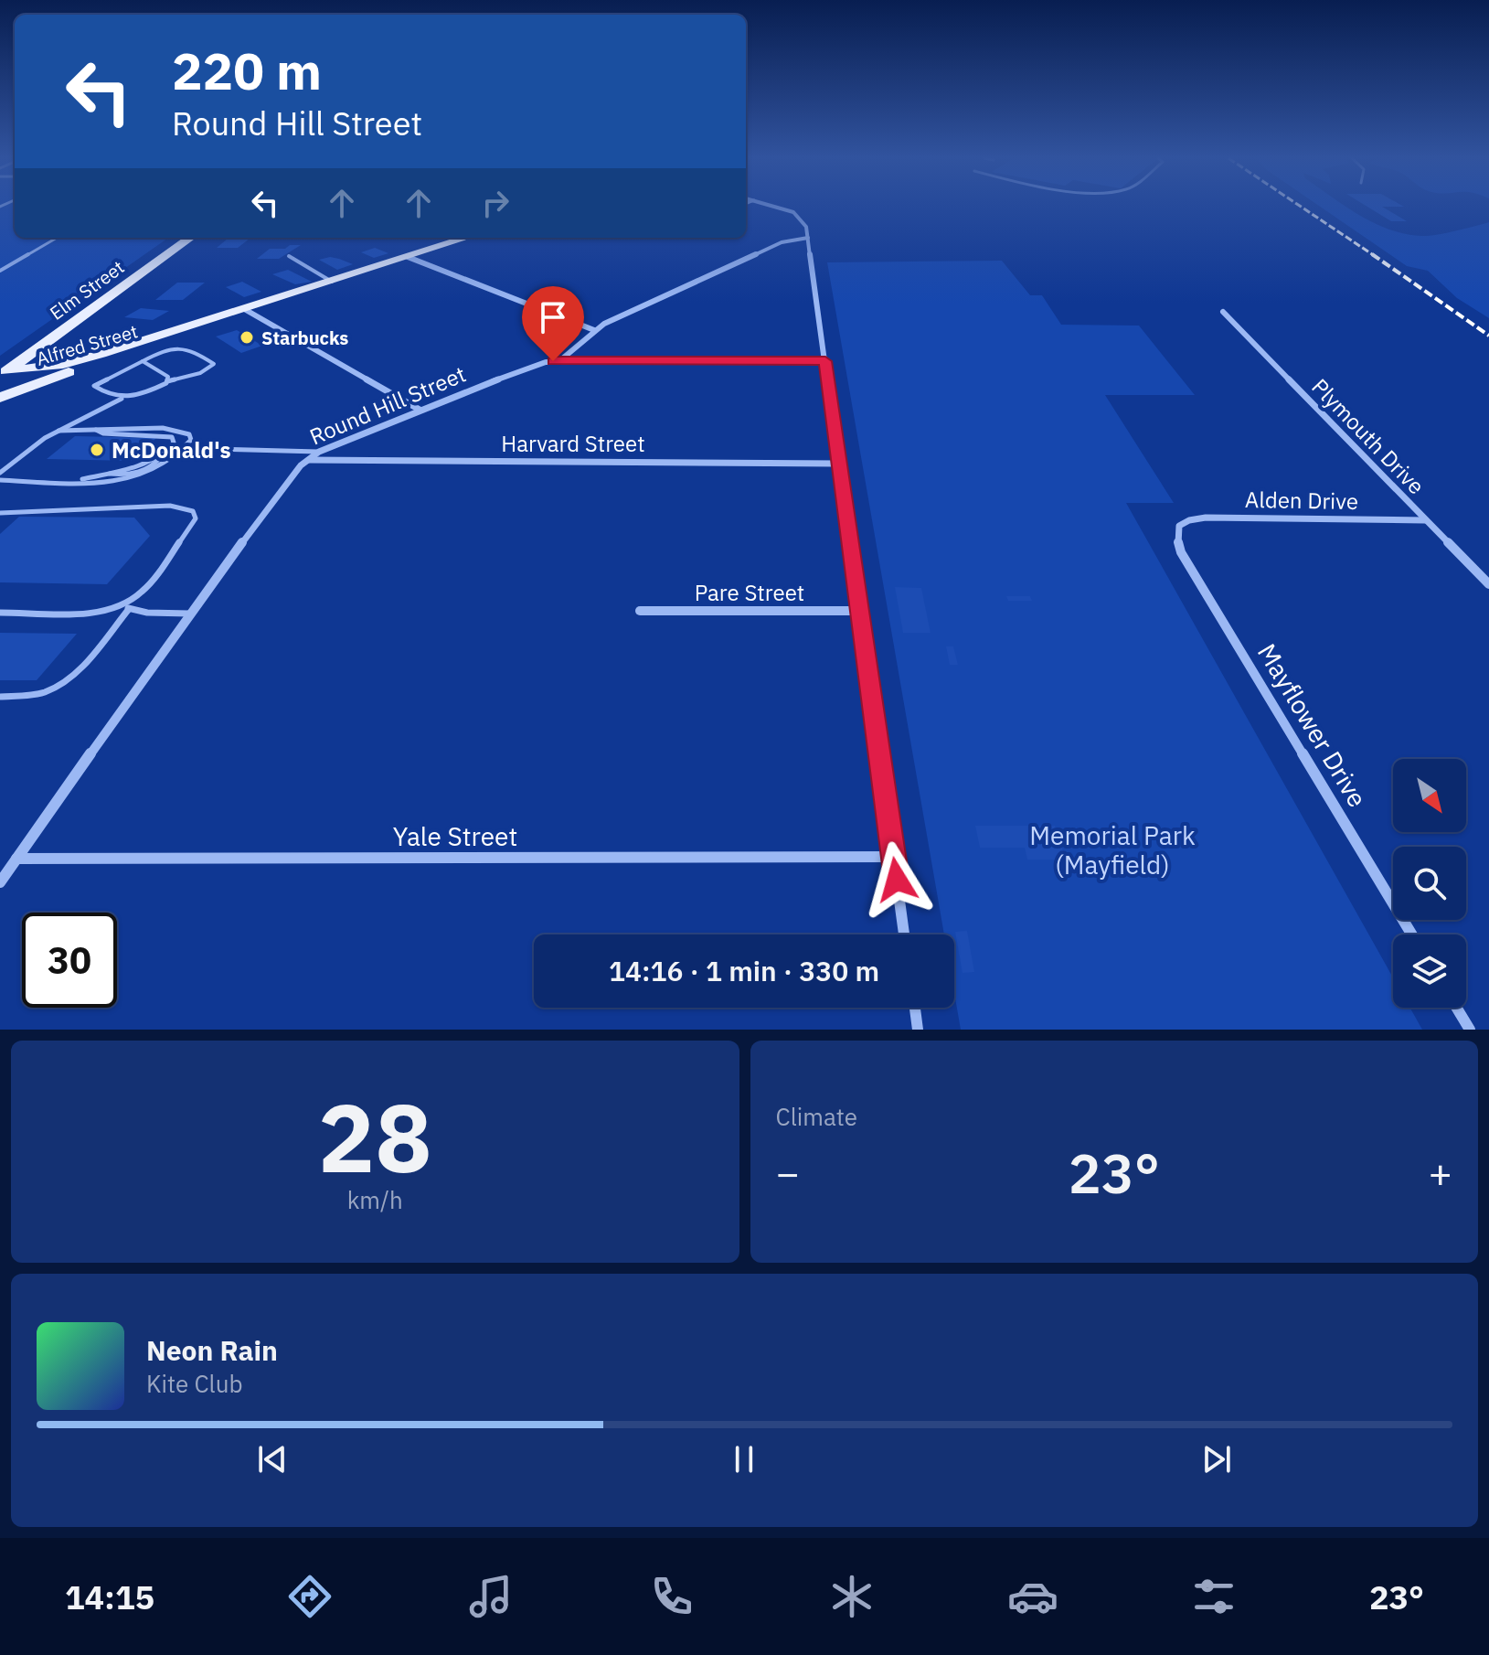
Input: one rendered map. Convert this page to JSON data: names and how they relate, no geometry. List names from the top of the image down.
{
  "streets": {
    "main road": ["Elm Street", "Alfred Street"],
    "street": [
      "Round Hill Street",
      "Plymouth Drive",
      "Harvard Street",
      "Alden Drive",
      "Pare Street",
      "Mayflower Drive",
      "Yale Street"
    ]
  },
  "crossings": [
    ["Elm Street", "Alfred Street"],
    ["Round Hill Street", "Harvard Street"],
    ["Round Hill Street", "Yale Street"],
    ["Plymouth Drive", "Alden Drive"],
    ["Alden Drive", "Mayflower Drive"]
  ],
  "parks": ["Memorial Park (Mayfield)"],
  "places": ["Starbucks", "McDonald's"],
  "north": "bottom right",
  "page": {
    "turn": ["220 m", "Round Hill Street"],
    "limit": "30",
    "trip": "14:16 · 1 min · 330 m",
    "tile": [
      ["28", "km/h"],
      "Climate"
    ],
    "heat": ["−", "23°", "+"],
    "song": ["Neon Rain", "Kite Club"],
    "tabs": ["14:15", "23°"]
  }
}
